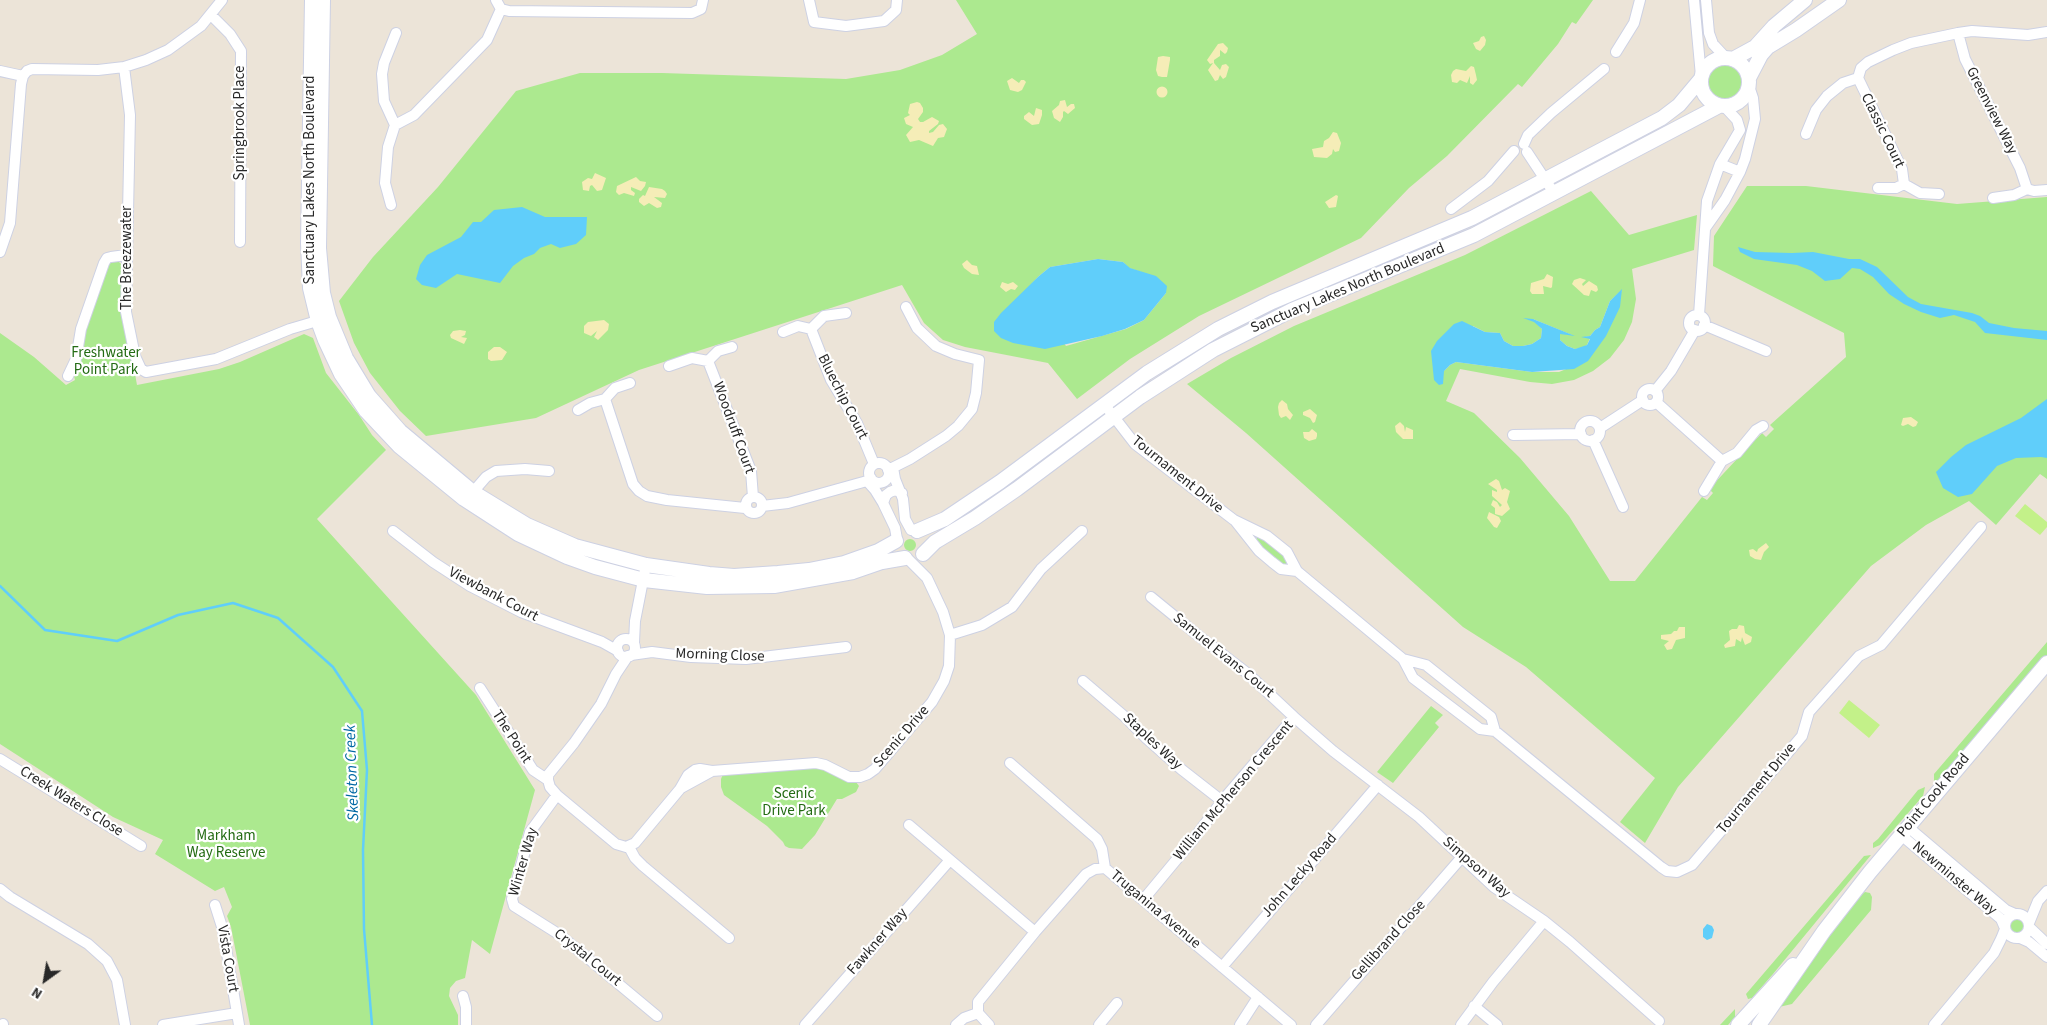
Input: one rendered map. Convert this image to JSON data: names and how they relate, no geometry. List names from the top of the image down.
{
  "streets": {
    "street": [
      "Greenview Way",
      "Springbrook Place",
      "Classic Court",
      "Sanctuary Lakes North Boulevard",
      "The Breezewater",
      "Bluechip Court",
      "Woodruff Court",
      "Tournament Drive",
      "Viewbank Court",
      "Morning Close",
      "Samuel Evans Court",
      "The Point",
      "Scenic Drive",
      "Staples Way",
      "William McPherson Crescent",
      "Point Cook Road",
      "Creek Waters Close",
      "Winter Way",
      "Simpson Way",
      "John Lecky Road",
      "Newminster Way",
      "Truganina Avenue",
      "Gellibrand Close",
      "Fawkner Way",
      "Crystal Court",
      "Vista Court"
    ]
  },
  "crossings": [
    ["Sanctuary Lakes North Boulevard", "The Breezewater"],
    ["Sanctuary Lakes North Boulevard", "Tournament Drive"],
    ["Sanctuary Lakes North Boulevard", "Scenic Drive"],
    ["Viewbank Court", "Morning Close"],
    ["Samuel Evans Court", "William McPherson Crescent"],
    ["Staples Way", "William McPherson Crescent"],
    ["William McPherson Crescent", "Simpson Way"],
    ["William McPherson Crescent", "John Lecky Road"],
    ["William McPherson Crescent", "Truganina Avenue"],
    ["Point Cook Road", "Newminster Way"],
    ["Winter Way", "Crystal Court"],
    ["Simpson Way", "John Lecky Road"],
    ["Simpson Way", "Gellibrand Close"],
    ["John Lecky Road", "Truganina Avenue"]
  ],
  "water": ["Skeleton Creek"],
  "parks": ["Freshwater Point Park", "Scenic Drive Park", "Markham Way Reserve"],
  "north": "bottom left"
}
